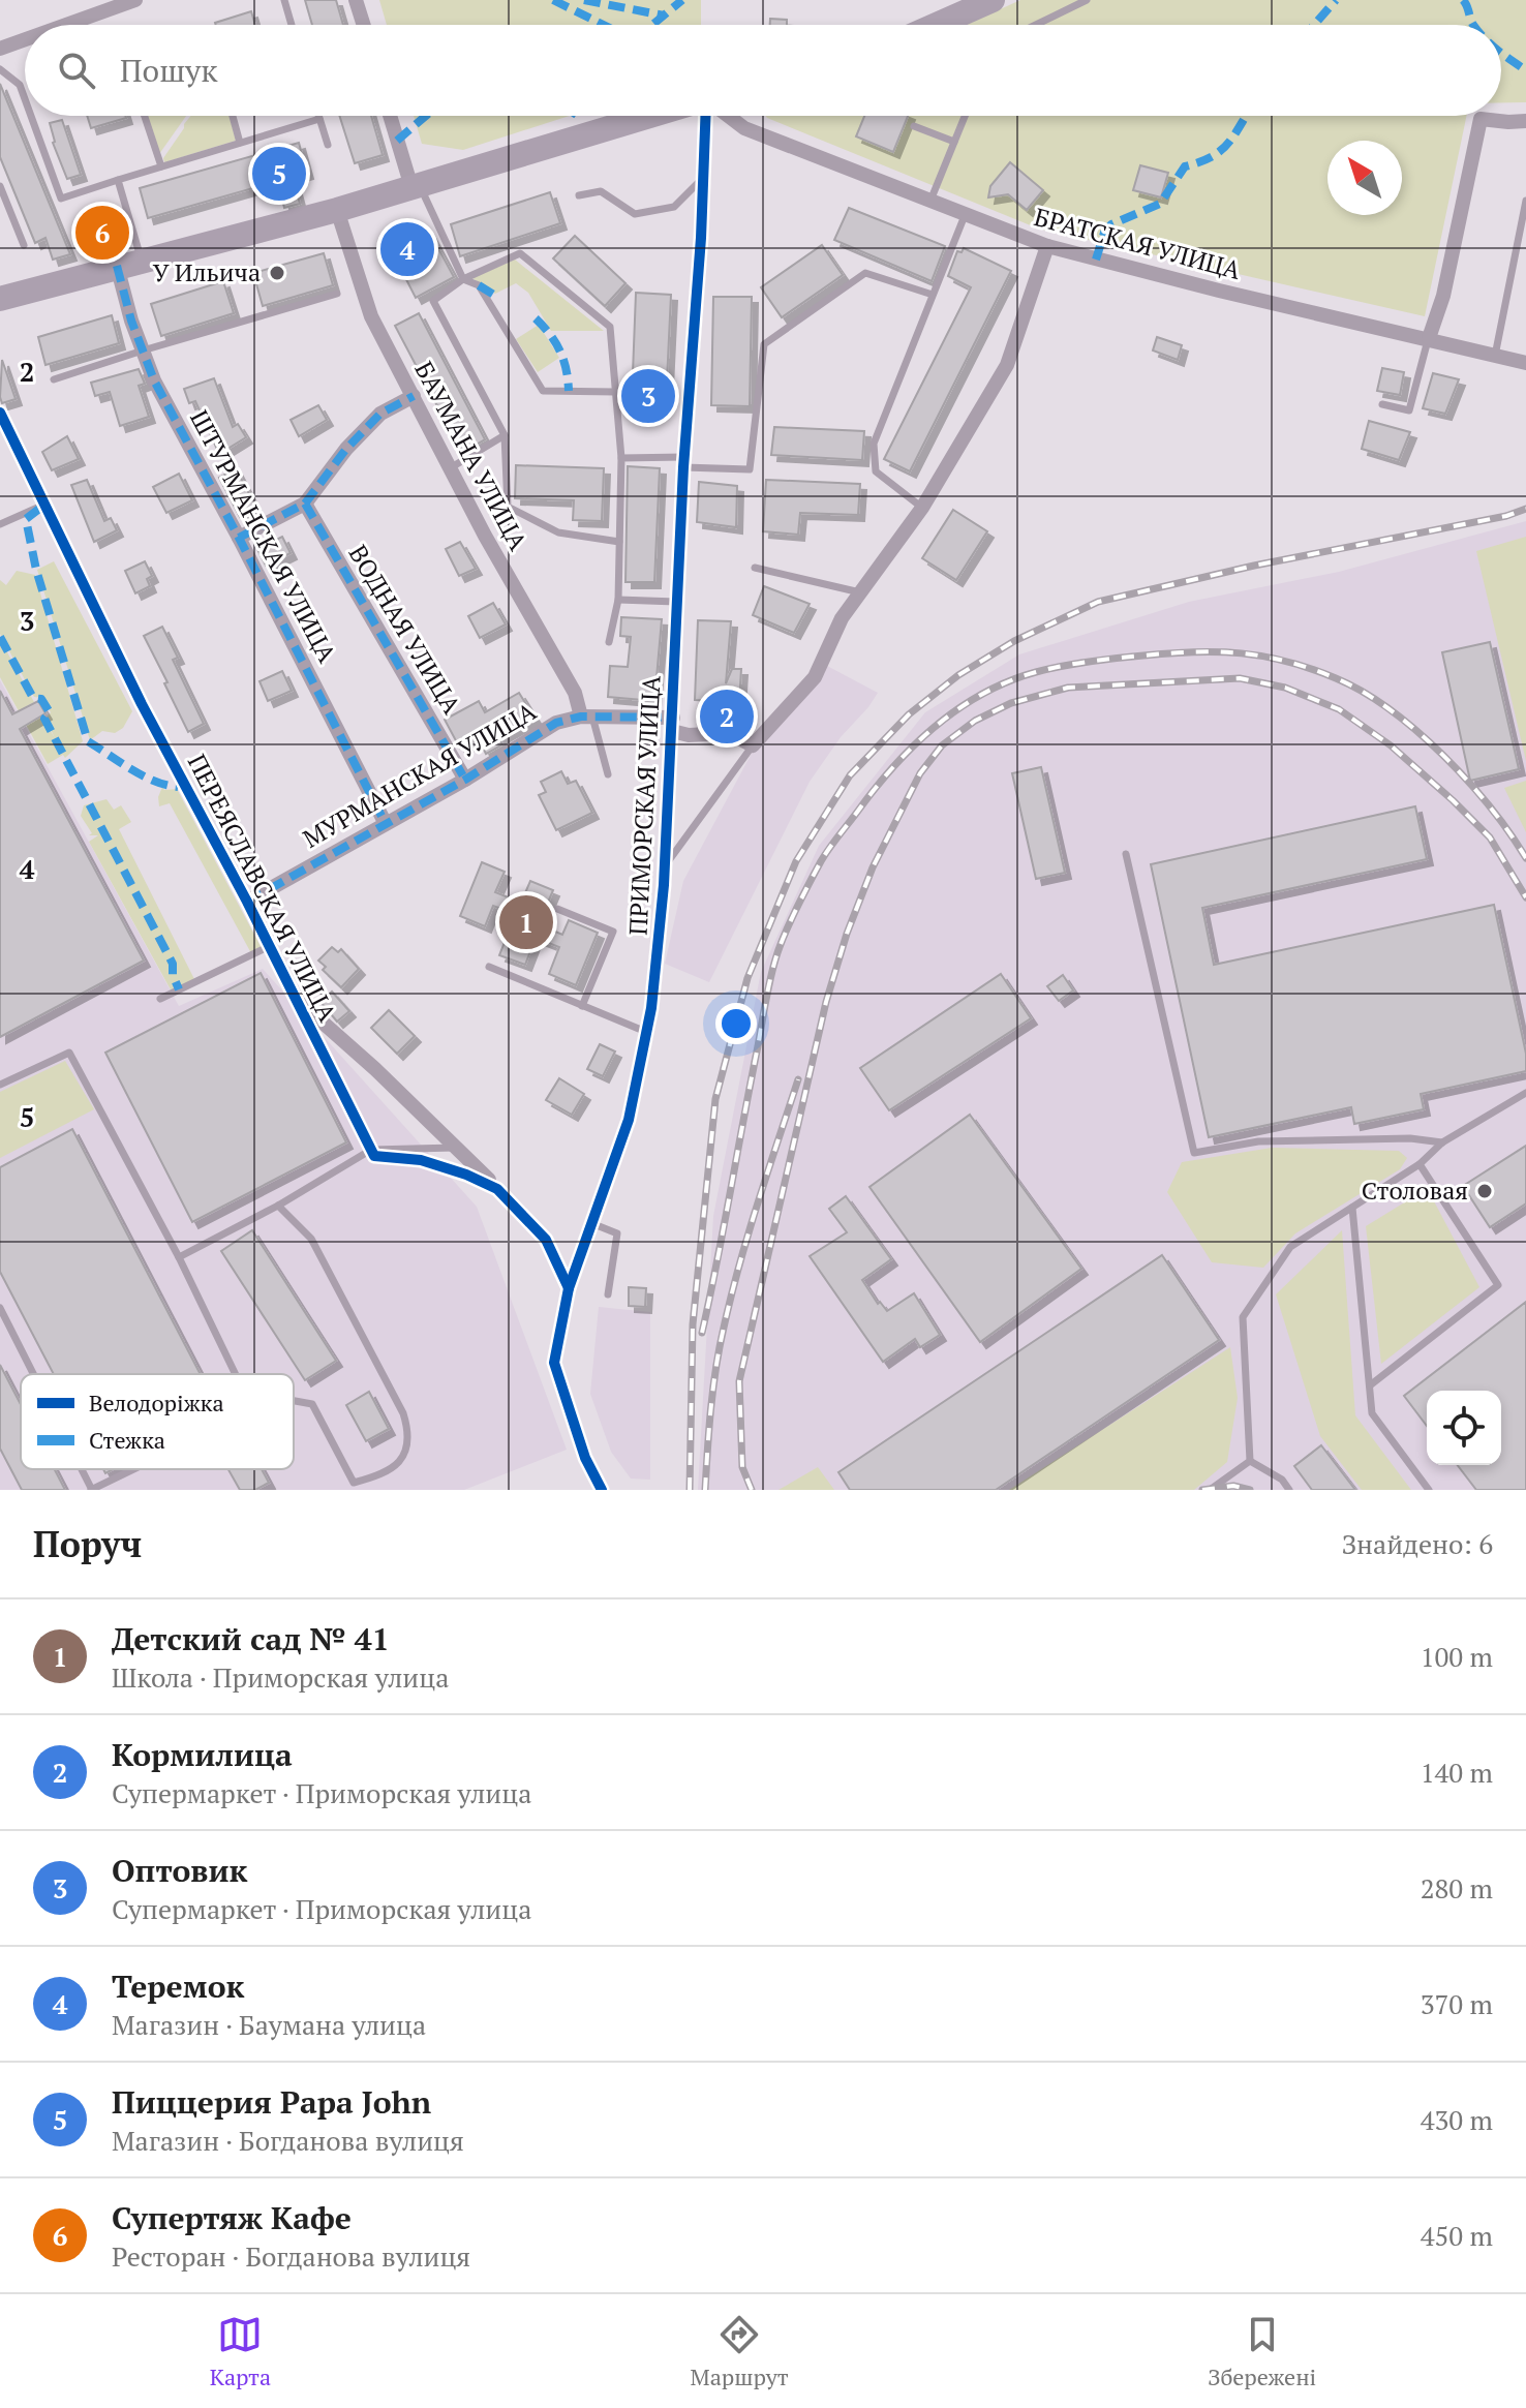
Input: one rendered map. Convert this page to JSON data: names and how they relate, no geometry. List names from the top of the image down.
{
  "streets": {
    "street": [
      "БРАТСКАЯ УЛИЦА",
      "БАУМАНА УЛИЦА",
      "ШТУРМАНСКАЯ УЛИЦА",
      "ВОДНАЯ УЛИЦА",
      "МУРМАНСКАЯ УЛИЦА",
      "ПРИМОРСКАЯ УЛИЦА",
      "ПЕРЕЯСЛАВСКАЯ УЛИЦА"
    ]
  },
  "crossings": [
    ["БАУМАНА УЛИЦА", "МУРМАНСКАЯ УЛИЦА"],
    ["ШТУРМАНСКАЯ УЛИЦА", "МУРМАНСКАЯ УЛИЦА"],
    ["ВОДНАЯ УЛИЦА", "МУРМАНСКАЯ УЛИЦА"],
    ["МУРМАНСКАЯ УЛИЦА", "ПРИМОРСКАЯ УЛИЦА"],
    ["МУРМАНСКАЯ УЛИЦА", "ПЕРЕЯСЛАВСКАЯ УЛИЦА"]
  ],
  "places": ["У Ильича", "Столовая"],
  "legend": ["Велодоріжка", "Стежка"],
  "north": "top left",
  "page": {
    "search": "Пошук",
    "pins": [
      "5",
      "6",
      "4",
      "3",
      "2",
      "1"
    ],
    "heading": ["Поруч", "Знайдено: 6"],
    "list": [
      {
        "mark": "1",
        "name": "Детский сад № 41",
        "note": "Школа · Приморская улица",
        "value": "100 m"
      },
      {
        "mark": "2",
        "name": "Кормилица",
        "note": "Супермаркет · Приморская улица",
        "value": "140 m"
      },
      {
        "mark": "3",
        "name": "Оптовик",
        "note": "Супермаркет · Приморская улица",
        "value": "280 m"
      },
      {
        "mark": "4",
        "name": "Теремок",
        "note": "Магазин · Баумана улица",
        "value": "370 m"
      },
      {
        "mark": "5",
        "name": "Пиццерия Papa John",
        "note": "Магазин · Богданова вулиця",
        "value": "430 m"
      },
      {
        "mark": "6",
        "name": "Супертяж Кафе",
        "note": "Ресторан · Богданова вулиця",
        "value": "450 m"
      }
    ],
    "nav": ["Карта", "Маршрут", "Збережені"]
  },
  "grid": {
    "rows": [
      "2",
      "3",
      "4",
      "5"
    ]
  }
}
